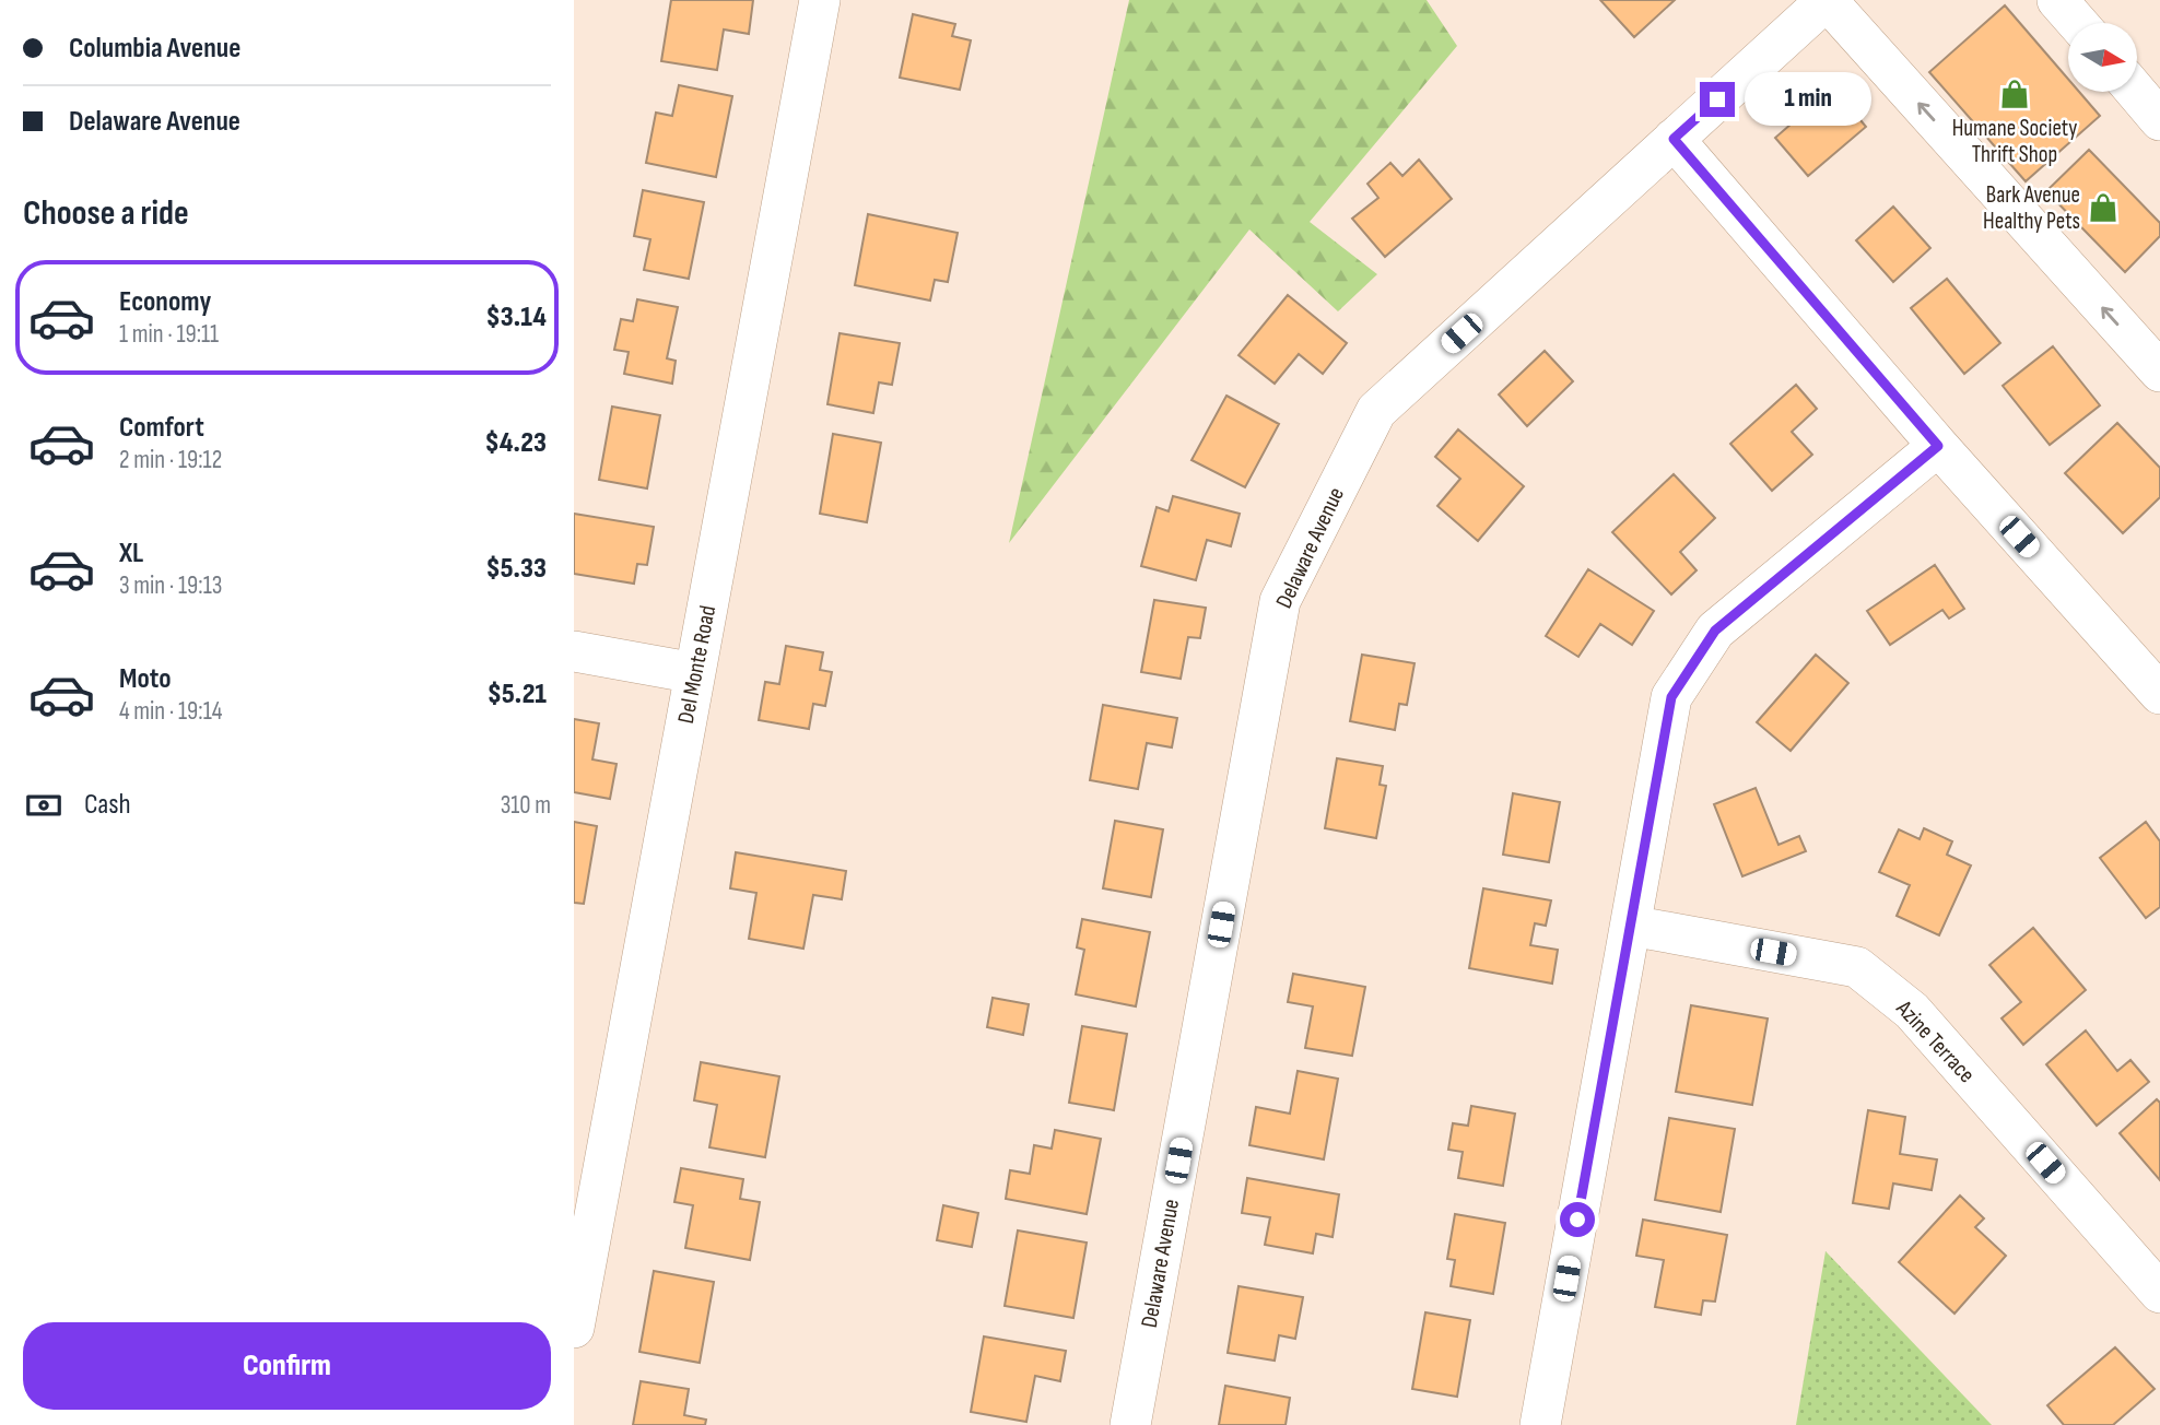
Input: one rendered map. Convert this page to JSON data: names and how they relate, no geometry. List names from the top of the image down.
{
  "streets": {
    "street": ["Delaware Avenue", "Del Monte Road", "Azine Terrace"]
  },
  "places": {
    "shop": ["Humane Society Thrift Shop", "Bark Avenue Healthy Pets"]
  },
  "north": "right",
  "page": {
    "banner": ["Columbia Avenue", "Delaware Avenue"],
    "bubble": "1 min",
    "heading": "Choose a ride",
    "list": [
      {
        "name": "Economy",
        "note": "1 min · 19:11",
        "value": "$3.14"
      },
      {
        "name": "Comfort",
        "note": "2 min · 19:12",
        "value": "$4.23"
      },
      {
        "name": "XL",
        "note": "3 min · 19:13",
        "value": "$5.33"
      },
      {
        "name": "Moto",
        "note": "4 min · 19:14",
        "value": "$5.21"
      }
    ],
    "pay": ["Cash", "310 m"],
    "buttons": "Confirm"
  }
}
